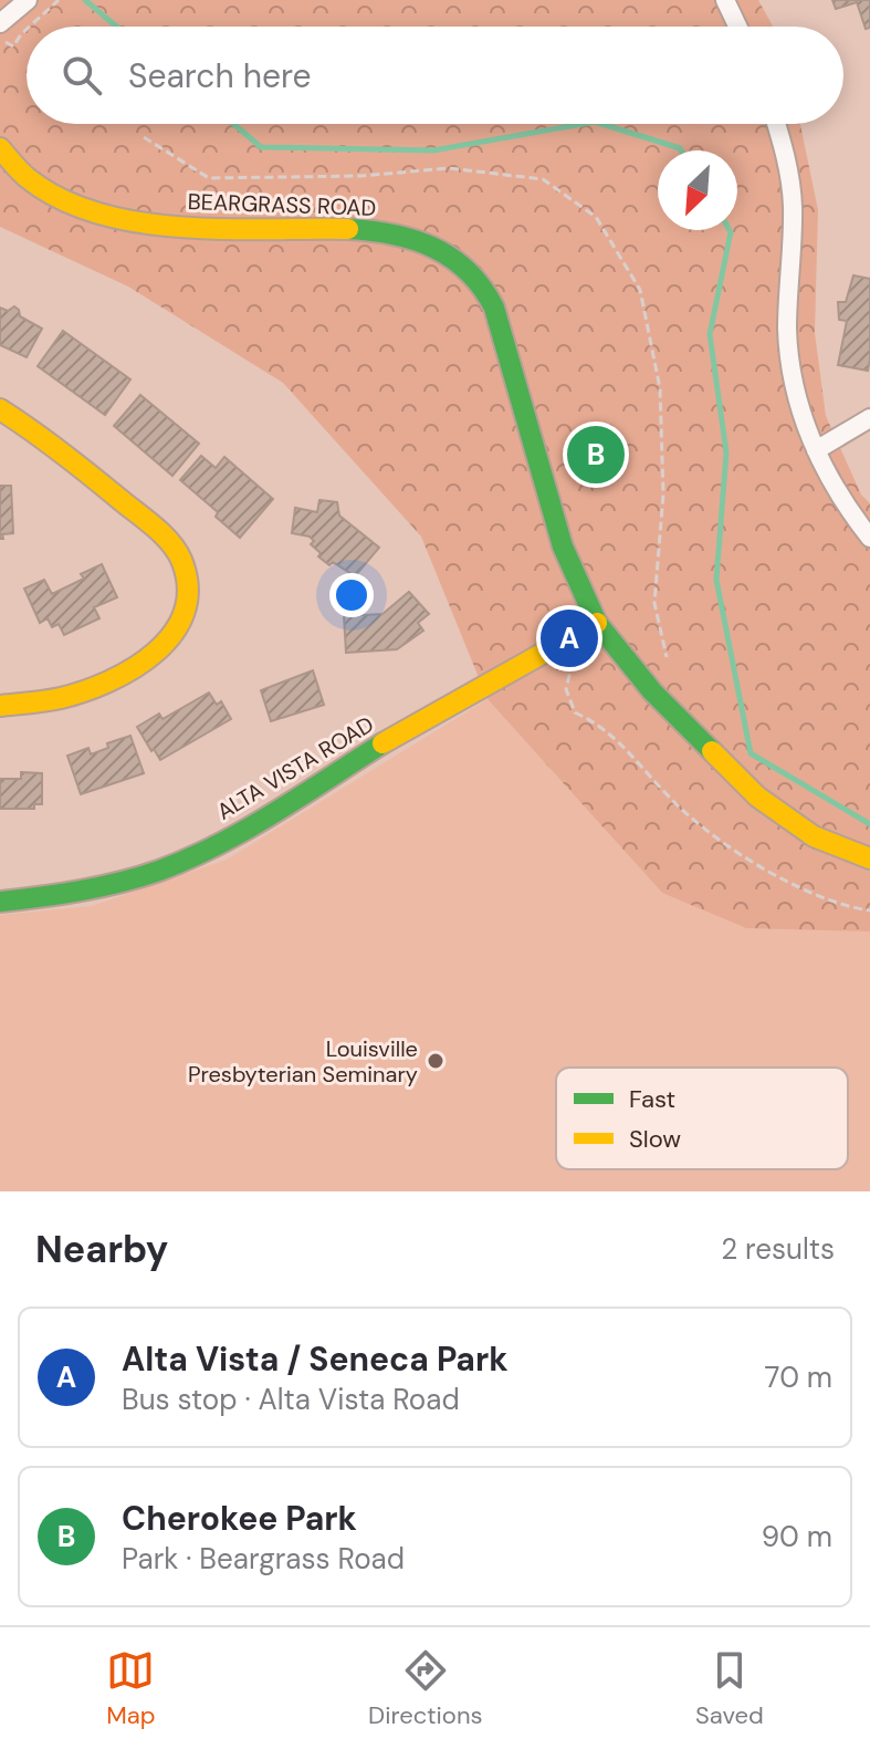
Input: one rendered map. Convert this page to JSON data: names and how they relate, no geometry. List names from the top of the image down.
{
  "streets": {
    "street": ["BEARGRASS ROAD", "ALTA VISTA ROAD"]
  },
  "crossings": [
    ["BEARGRASS ROAD", "ALTA VISTA ROAD"]
  ],
  "places": ["Louisville Presbyterian Seminary"],
  "legend": ["Fast", "Slow"],
  "north": "bottom left",
  "page": {
    "search": "Search here",
    "pins": ["B", "A"],
    "heading": ["Nearby", "2 results"],
    "list": [
      {
        "mark": "A",
        "name": "Alta Vista / Seneca Park",
        "note": "Bus stop · Alta Vista Road",
        "value": "70 m"
      },
      {
        "mark": "B",
        "name": "Cherokee Park",
        "note": "Park · Beargrass Road",
        "value": "90 m"
      }
    ],
    "nav": ["Map", "Directions", "Saved"]
  }
}
